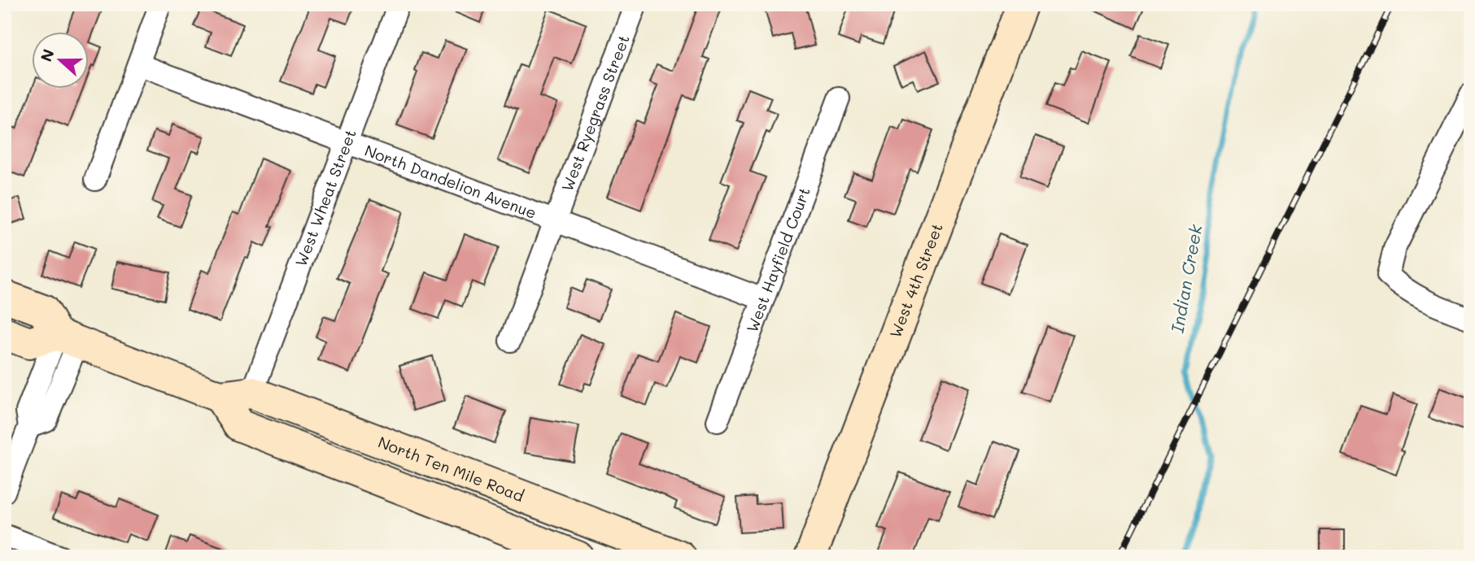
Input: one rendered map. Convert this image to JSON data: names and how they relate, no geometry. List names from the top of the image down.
{
  "streets": {
    "main road": ["West 4th Street", "North Ten Mile Road"],
    "street": [
      "West Ryegrass Street",
      "North Dandelion Avenue",
      "West Wheat Street",
      "West Hayfield Court"
    ]
  },
  "crossings": [
    ["West Ryegrass Street", "North Dandelion Avenue"],
    ["North Dandelion Avenue", "West Wheat Street"],
    ["North Dandelion Avenue", "West Hayfield Court"],
    ["West Wheat Street", "North Ten Mile Road"]
  ],
  "water": ["Indian Creek"],
  "north": "left"
}
